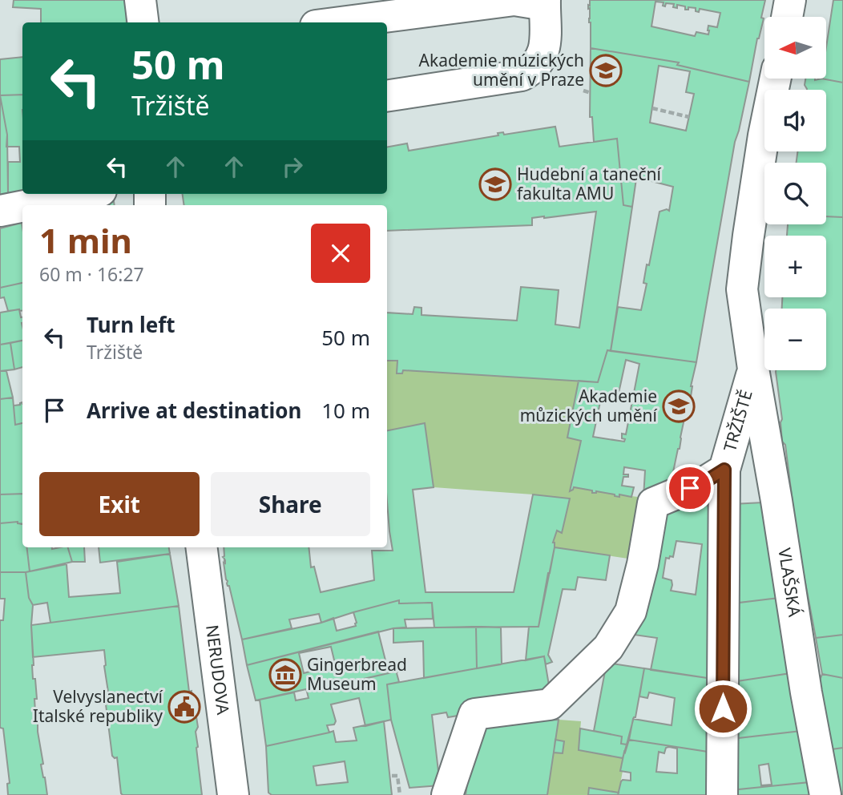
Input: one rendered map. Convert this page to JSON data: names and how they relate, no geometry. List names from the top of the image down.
{
  "streets": {
    "street": ["TRŽIŠTĚ", "VLAŠSKÁ", "NERUDOVA"]
  },
  "crossings": [
    ["TRŽIŠTĚ", "VLAŠSKÁ"]
  ],
  "places": {
    "school or university": ["Akademie múzických umění v Praze", "Hudební a taneční fakulta AMU", "Akademie můzických umění"],
    "museum": ["Gingerbread Museum"],
    "public building": ["Velvyslanectví Italské republiky"]
  },
  "north": "left",
  "page": {
    "map_buttons": ["+", "−"],
    "turn": ["50 m", "Tržiště"],
    "heading": ["1 min", "60 m · 16:27"],
    "list": [
      {
        "name": "Turn left",
        "note": "Tržiště",
        "value": "50 m"
      },
      {
        "name": "Arrive at destination",
        "value": "10 m"
      }
    ],
    "buttons": ["Exit", "Share"]
  }
}
